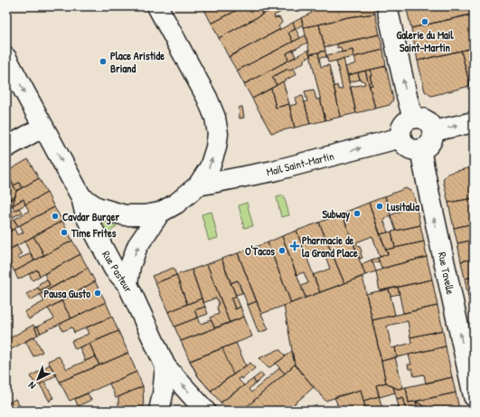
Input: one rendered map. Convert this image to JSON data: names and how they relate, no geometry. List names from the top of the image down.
{
  "streets": {
    "street": ["Mail Saint-Martin", "Rue Pasteur", "Rue Tavelle"]
  },
  "crossings": [
    ["Mail Saint-Martin", "Rue Tavelle"]
  ],
  "one_way": ["Mail Saint-Martin", "Rue Tavelle"],
  "places": {
    "other": [
      "Galerie du Mail Saint-Martin",
      "Place Aristide Briand",
      "Lusitalia",
      "Subway",
      "Cavdar Burger",
      "Time Frites",
      "O'Tacos",
      "Pausa Gusto"
    ],
    "health": ["Pharmacie de la Grand Place"]
  },
  "north": "bottom left"
}
